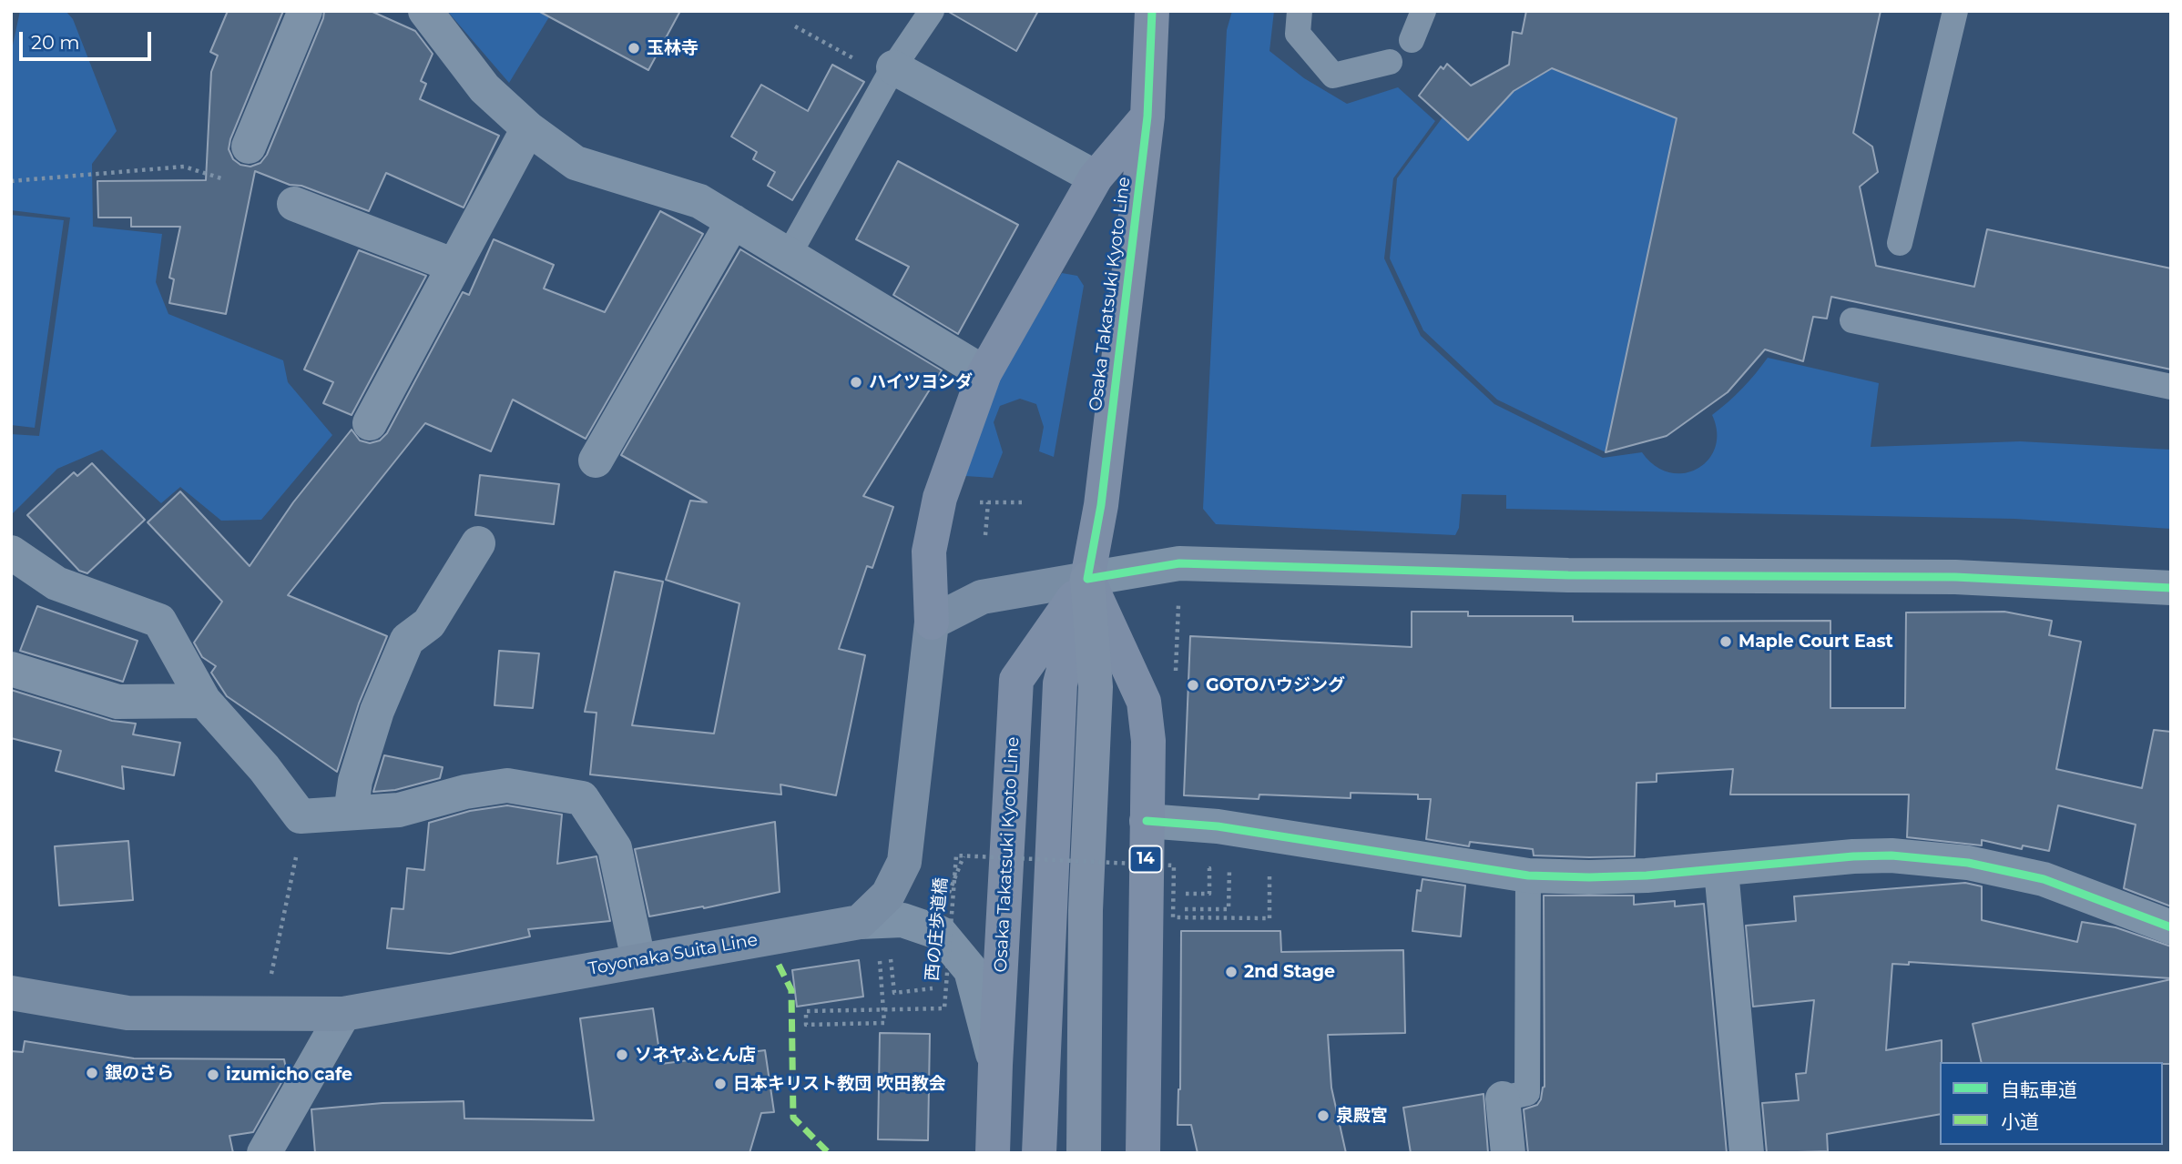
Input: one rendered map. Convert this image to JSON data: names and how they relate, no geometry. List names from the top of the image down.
{
  "streets": {
    "main road": ["Osaka Takatsuki Kyoto Line", "14", "Toyonaka Suita Line"],
    "path": ["西の庄歩道橋"]
  },
  "crossings": [
    ["Osaka Takatsuki Kyoto Line", "14"]
  ],
  "places": [
    "玉林寺",
    "ハイツヨシダ",
    "Maple Court East",
    "GOTOハウジング",
    "2nd Stage",
    "ソネヤふとん店",
    "銀のさら",
    "izumicho cafe",
    "日本キリスト教団 吹田教会",
    "泉殿宮"
  ],
  "legend": ["自転車道", "小道"],
  "scale_bar": "20 m"
}
